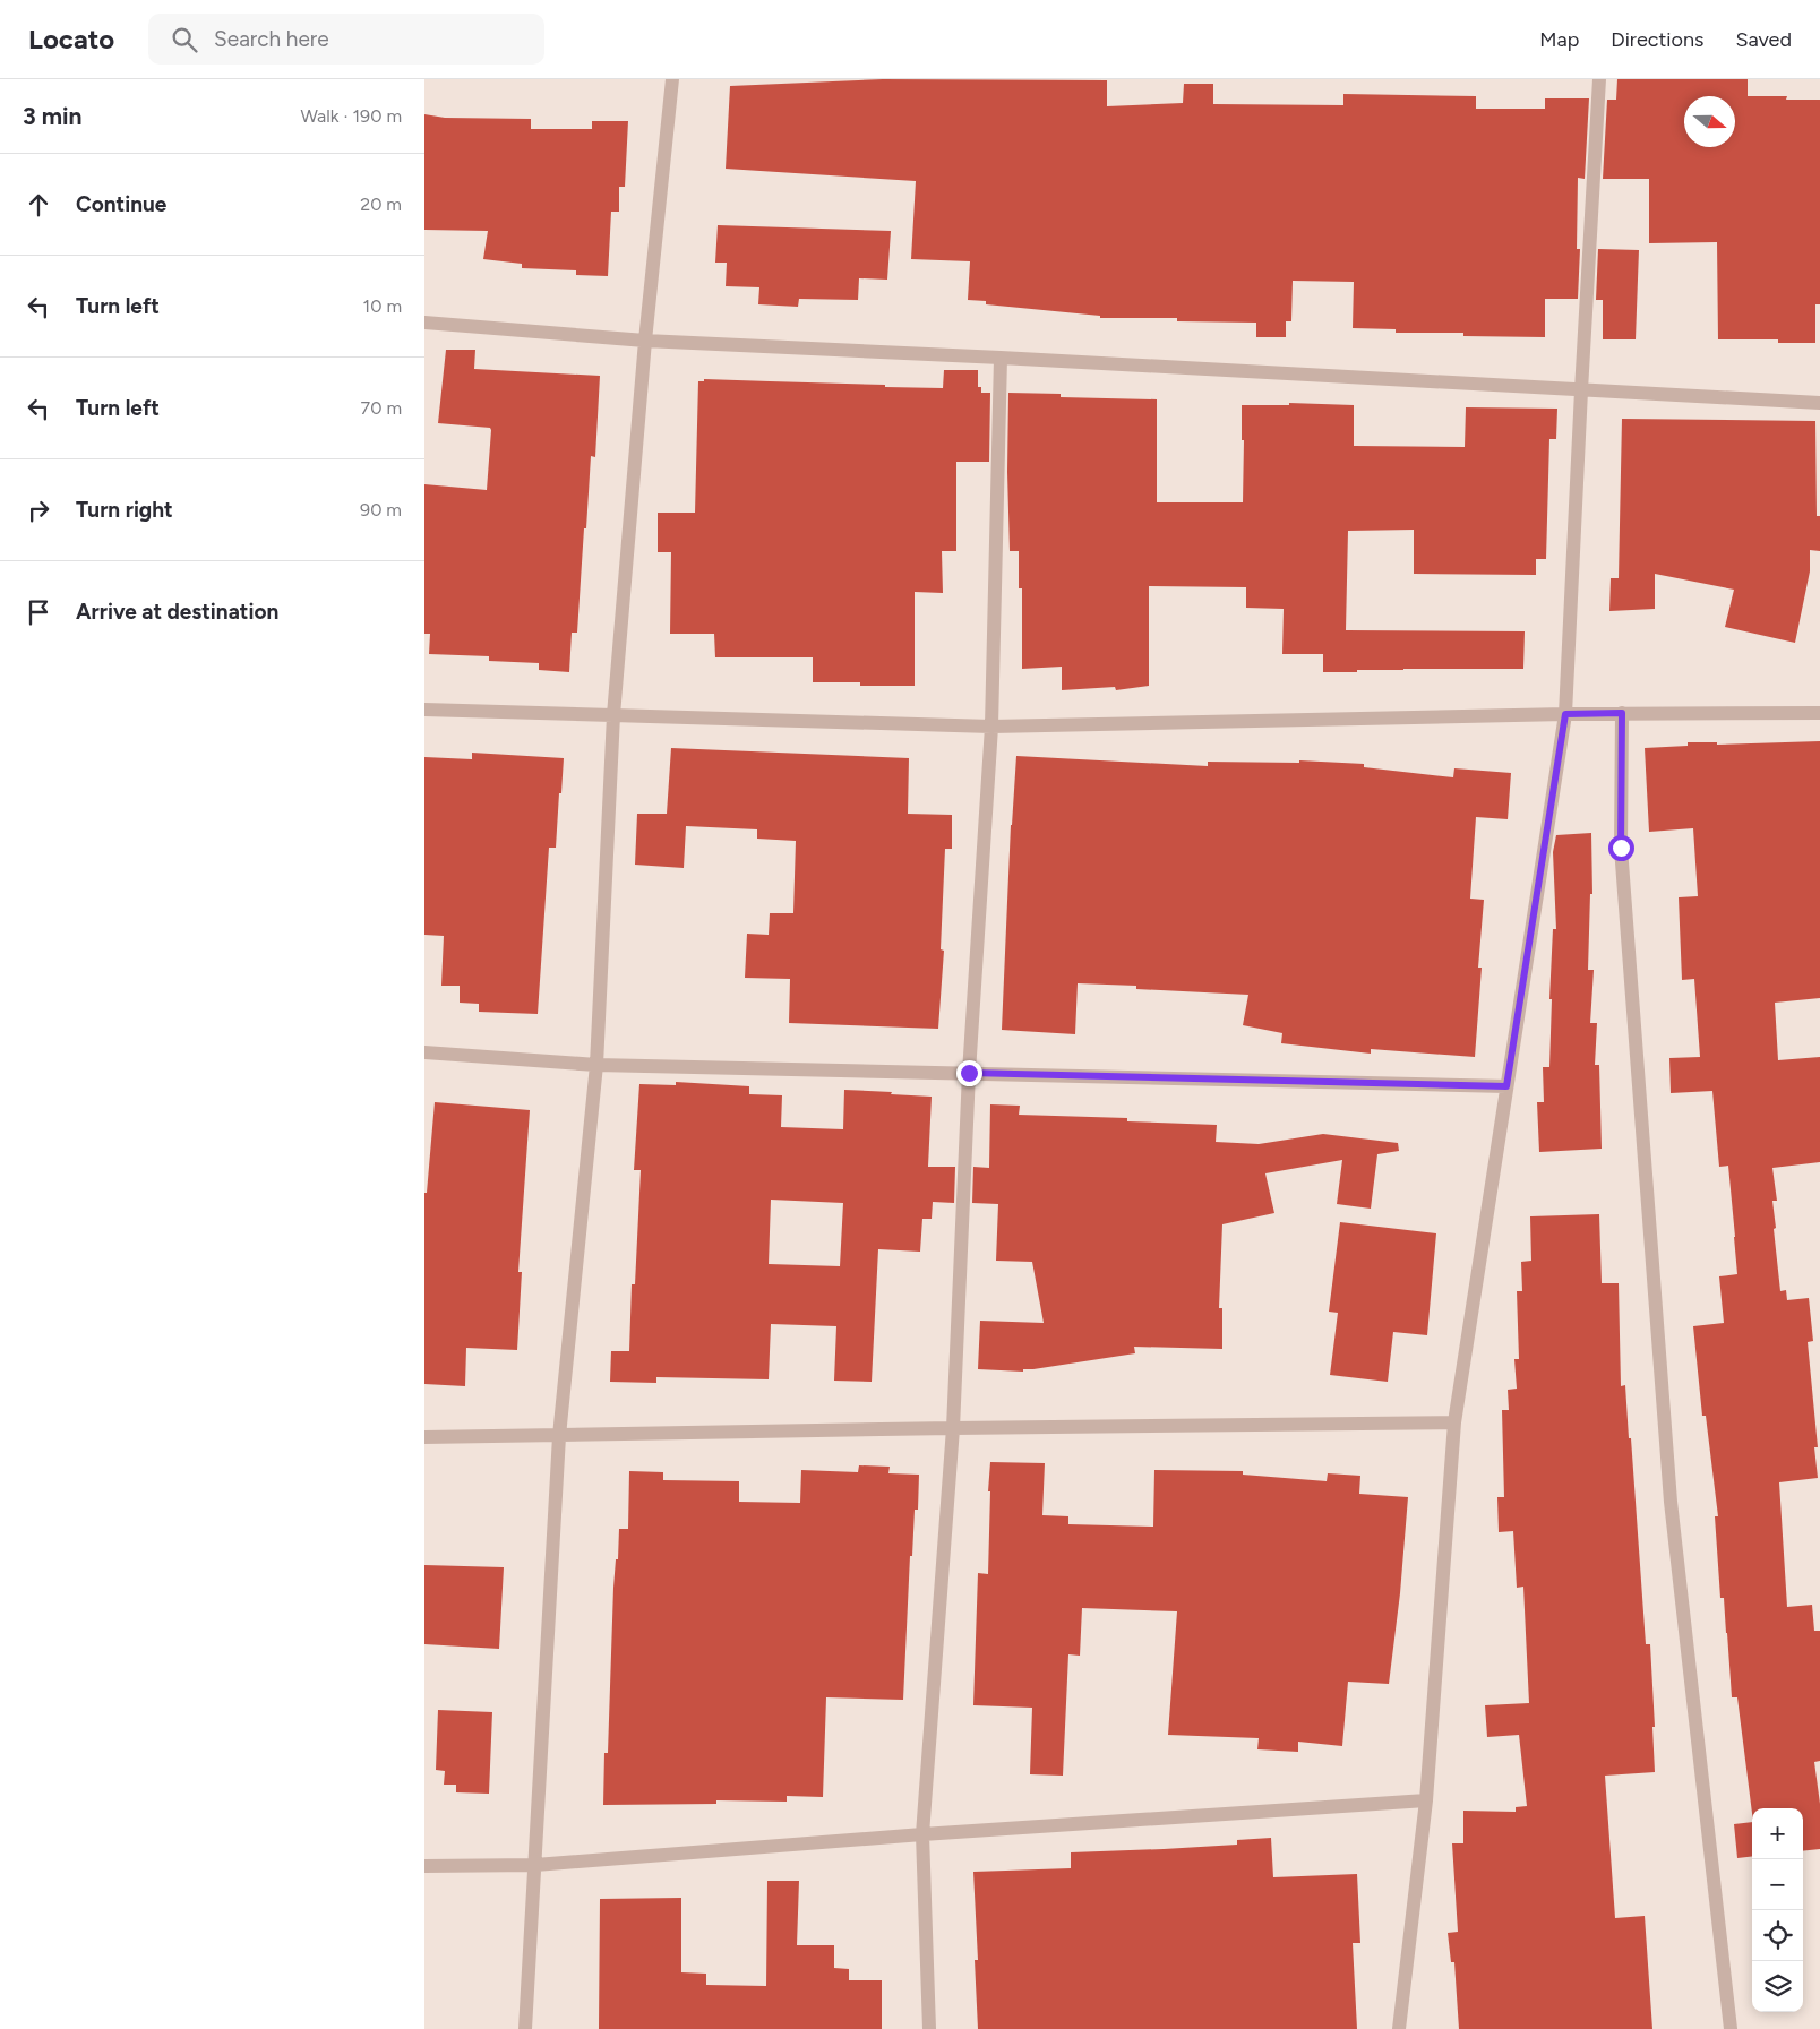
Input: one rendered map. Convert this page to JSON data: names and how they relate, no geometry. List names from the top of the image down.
{
  "north": "right",
  "page": {
    "header": "Locato",
    "search": "Search here",
    "nav": ["Map", "Directions", "Saved"],
    "heading": ["3 min", "Walk · 190 m"],
    "list": [
      ["Continue", "20 m"],
      ["Turn left", "10 m"],
      ["Turn left", "70 m"],
      ["Turn right", "90 m"],
      "Arrive at destination"
    ],
    "map_buttons": ["+", "−"]
  }
}
